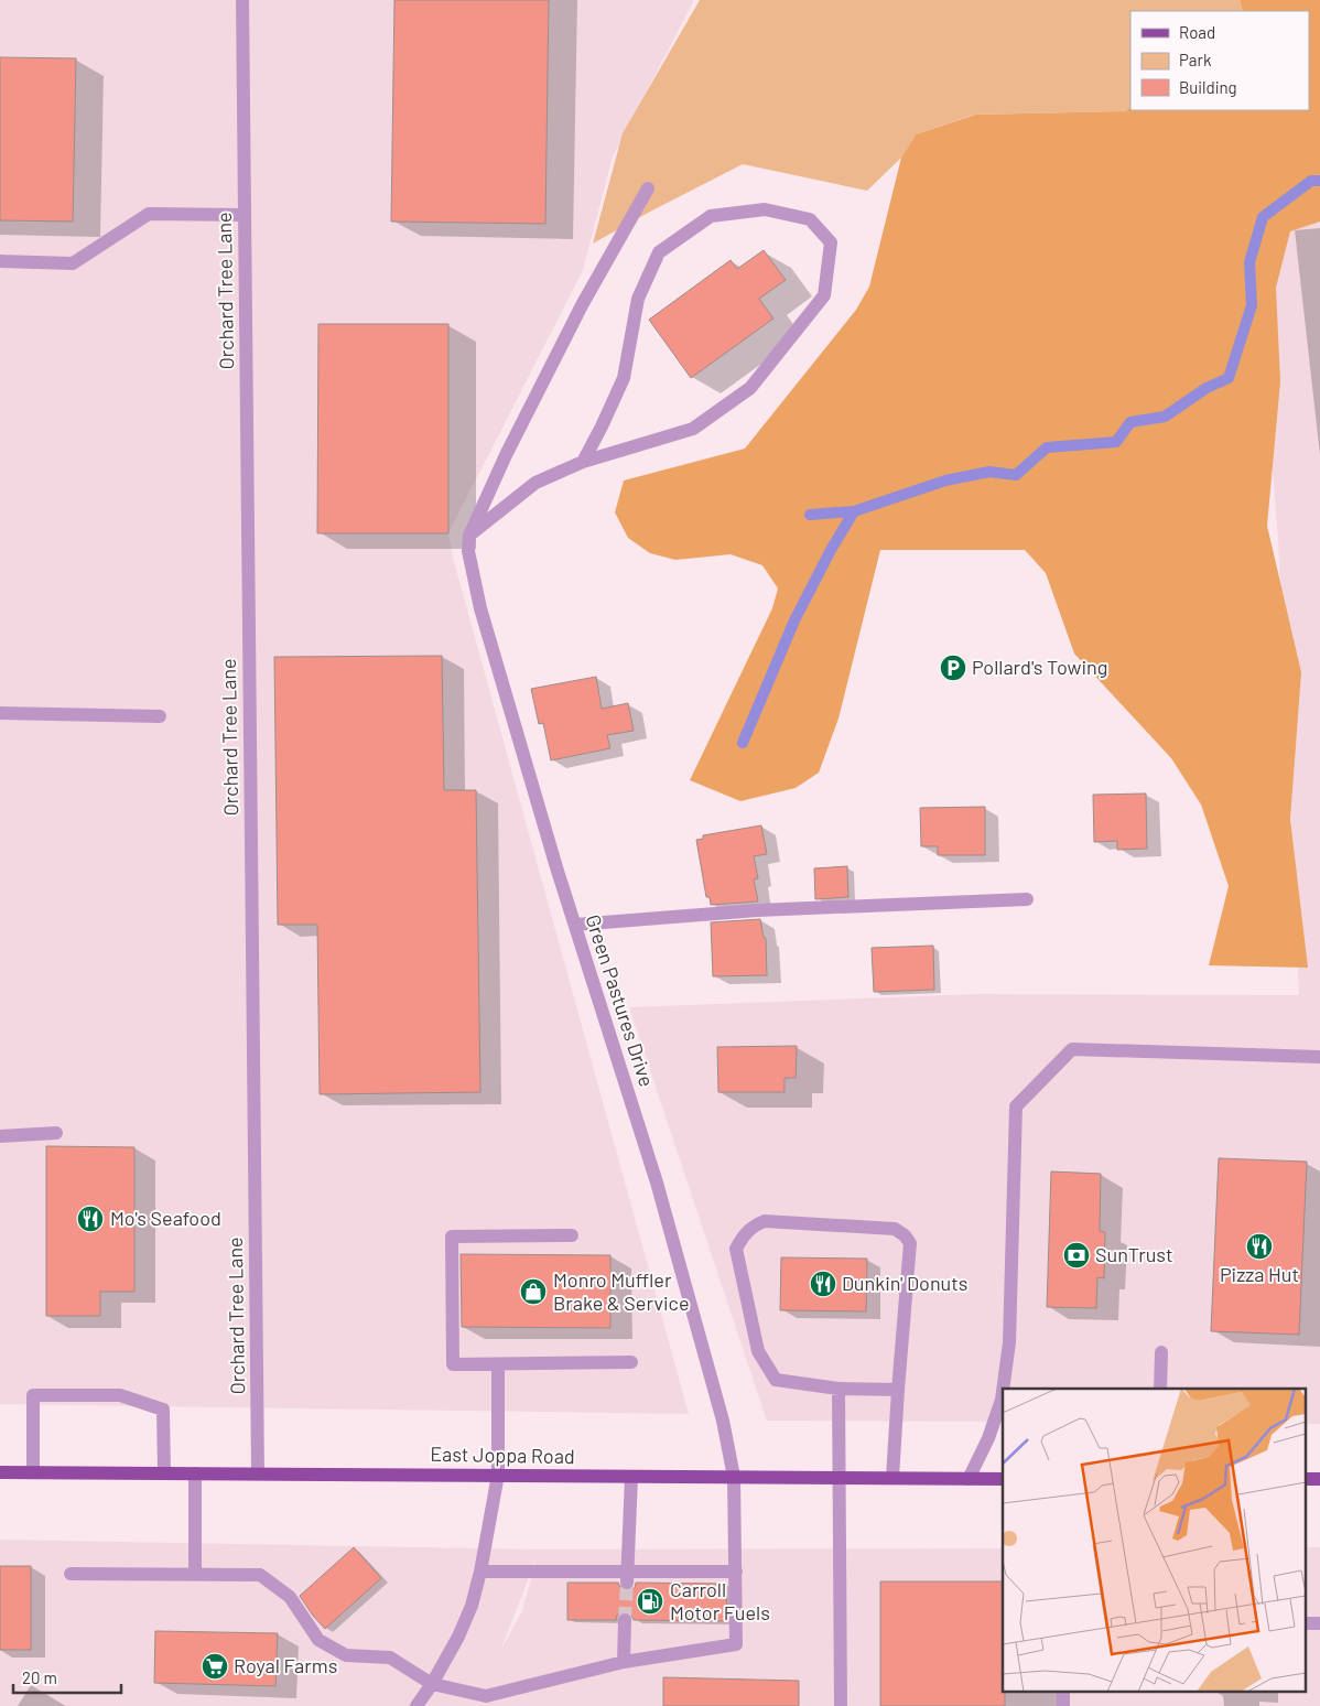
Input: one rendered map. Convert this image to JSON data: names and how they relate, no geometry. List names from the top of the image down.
{
  "streets": {
    "main road": ["East Joppa Road"],
    "street": ["Orchard Tree Lane", "Green Pastures Drive"]
  },
  "crossings": [
    ["Orchard Tree Lane", "East Joppa Road"],
    ["Green Pastures Drive", "East Joppa Road"]
  ],
  "places": {
    "parking": ["Pollard's Towing"],
    "restaurant": ["Mo's Seafood", "Pizza Hut", "Dunkin' Donuts"],
    "bank": ["SunTrust"],
    "shop": ["Monro Muffler Brake & Service"],
    "fuel station": ["Carroll Motor Fuels"],
    "supermarket": ["Royal Farms"]
  },
  "legend": ["Road", "Park", "Building"],
  "scale_bar": "20 m"
}
